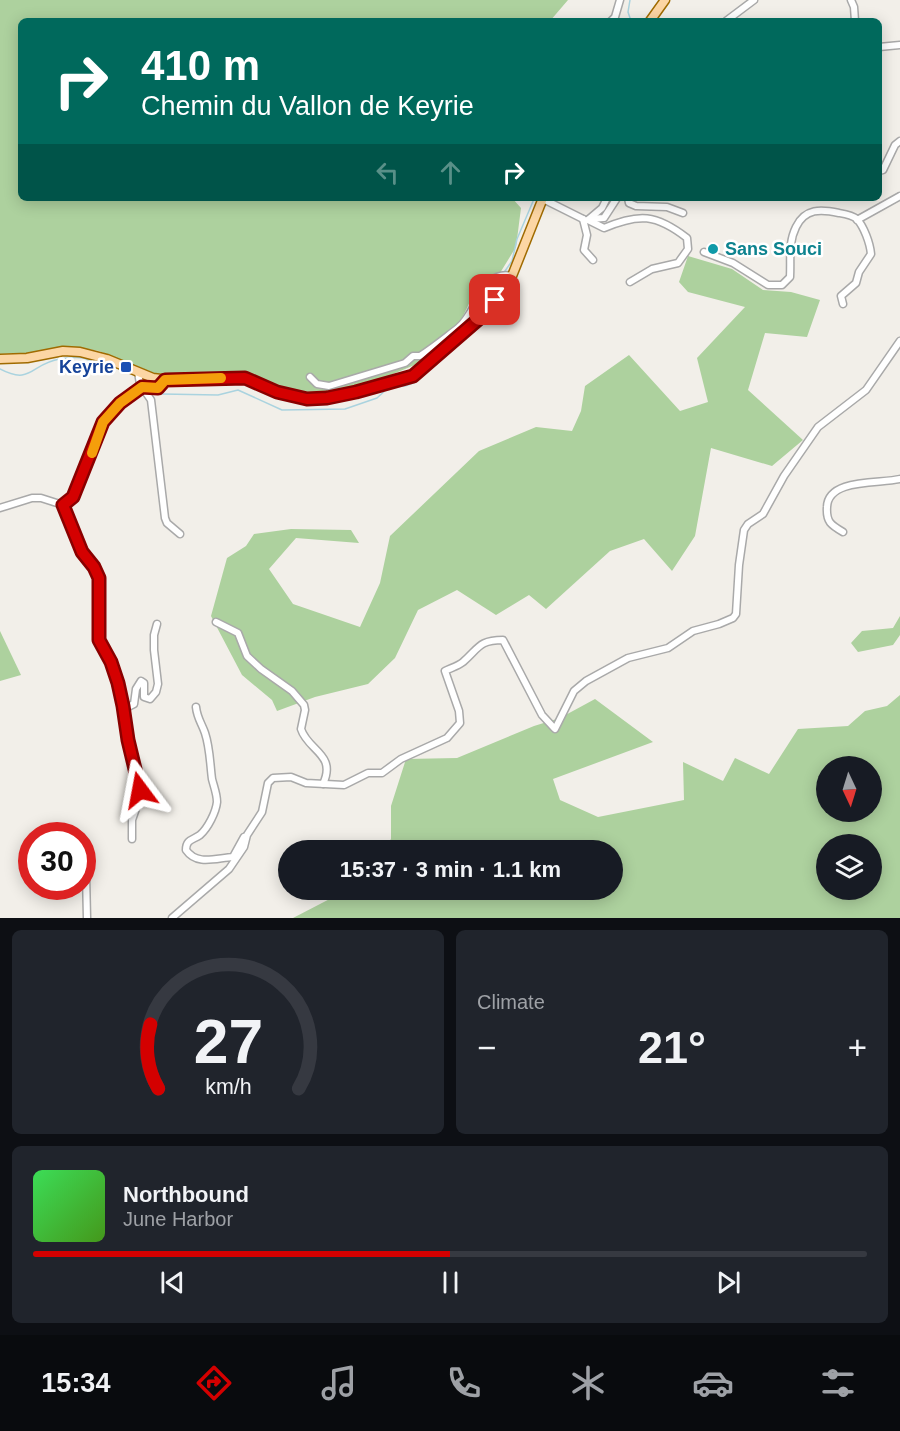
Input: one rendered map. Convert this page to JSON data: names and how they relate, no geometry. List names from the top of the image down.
{
  "places": {
    "other": ["Sans Souci"],
    "transit": ["Keyrie"]
  },
  "north": "bottom",
  "page": {
    "turn": ["410 m", "Chemin du Vallon de Keyrie"],
    "limit": "30",
    "trip": "15:37 · 3 min · 1.1 km",
    "tile": "Climate",
    "heat": ["−", "21°", "+"],
    "song": ["Northbound", "June Harbor"],
    "tabs": "15:34",
    "gauge": ["27", "km/h"]
  }
}
